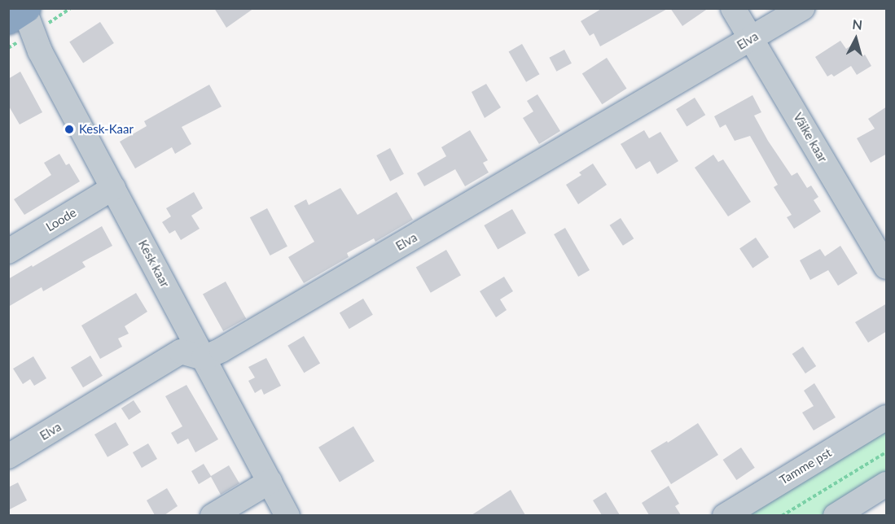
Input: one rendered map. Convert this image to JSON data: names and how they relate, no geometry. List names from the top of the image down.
{
  "streets": {
    "street": [
      "Elva",
      "Väike kaar",
      "Loode",
      "Kesk kaar",
      "Tamme pst"
    ]
  },
  "crossings": [
    ["Elva", "Väike kaar"],
    ["Elva", "Kesk kaar"],
    ["Loode", "Kesk kaar"]
  ],
  "places": ["Kesk-Kaar"],
  "north": "top"
}
